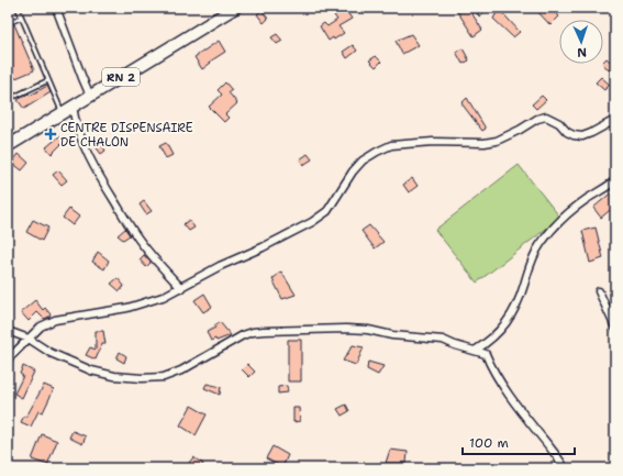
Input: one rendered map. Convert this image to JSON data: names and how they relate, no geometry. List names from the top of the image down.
{
  "streets": {
    "main road": ["RN 2"]
  },
  "places": {
    "health": ["CENTRE DISPENSAIRE DE CHALON"]
  },
  "scale_bar": "100 m",
  "north": "bottom"
}
